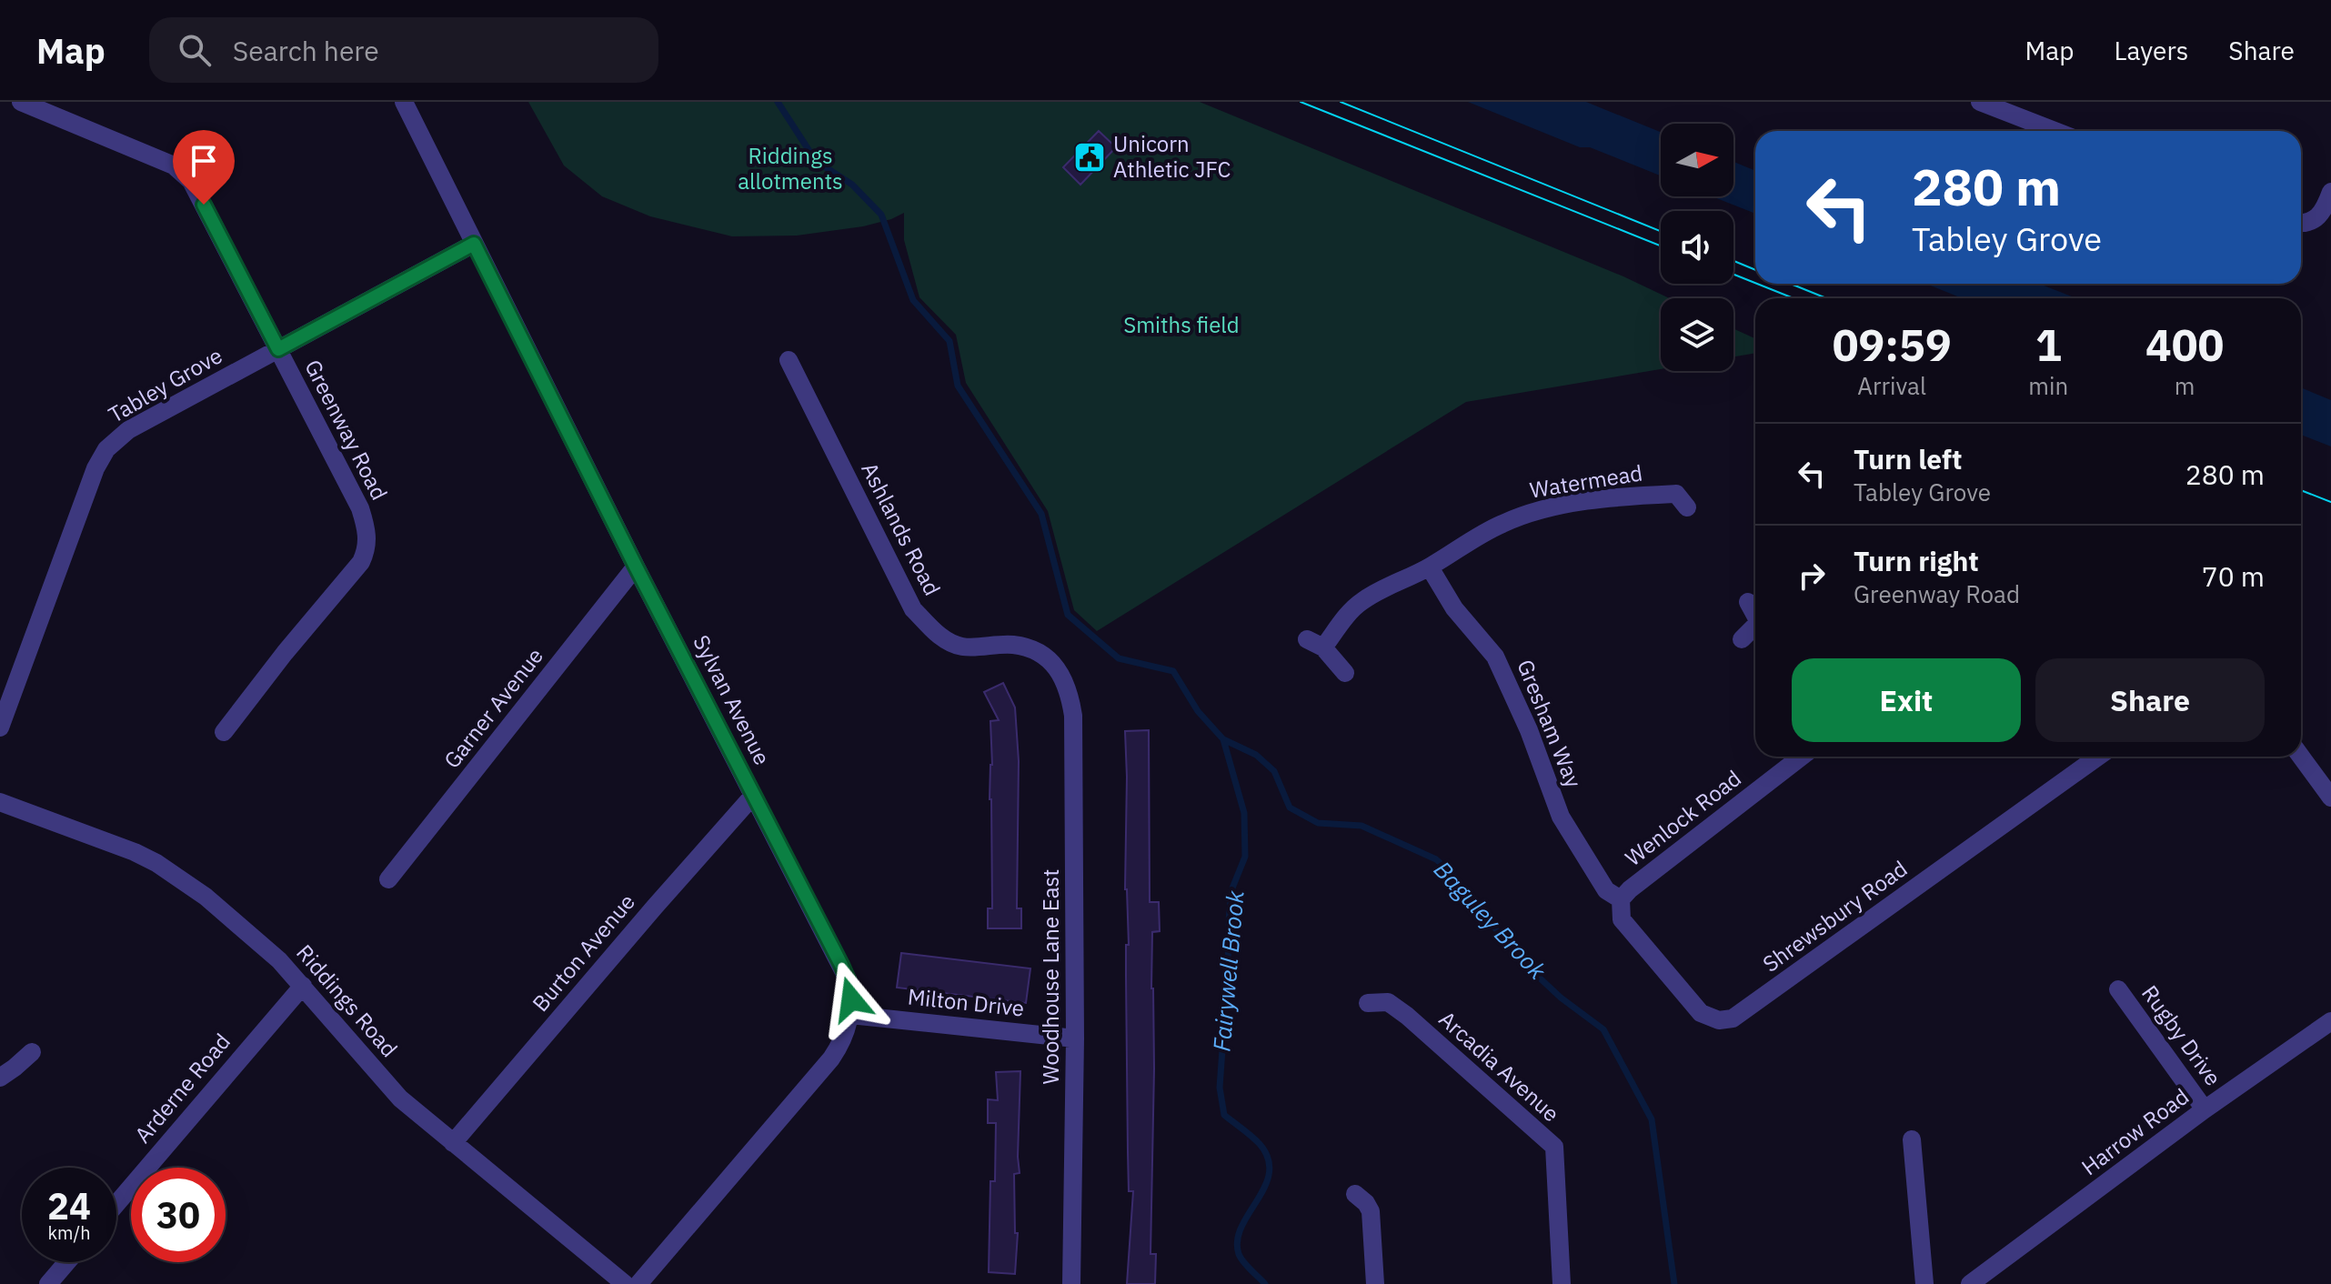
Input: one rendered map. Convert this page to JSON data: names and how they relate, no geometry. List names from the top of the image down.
{
  "streets": {
    "street": [
      "Tabley Grove",
      "Greenway Road",
      "Watermead",
      "Ashlands Road",
      "Sylvan Avenue",
      "Garner Avenue",
      "Gresham Way",
      "Wenlock Road",
      "Shrewsbury Road",
      "Burton Avenue",
      "Woodhouse Lane East",
      "Riddings Road",
      "Milton Drive",
      "Rugby Drive",
      "Arcadia Avenue",
      "Arderne Road",
      "Harrow Road"
    ]
  },
  "crossings": [
    ["Tabley Grove", "Greenway Road"],
    ["Tabley Grove", "Sylvan Avenue"],
    ["Watermead", "Gresham Way"],
    ["Ashlands Road", "Woodhouse Lane East"],
    ["Sylvan Avenue", "Garner Avenue"],
    ["Sylvan Avenue", "Burton Avenue"],
    ["Sylvan Avenue", "Milton Drive"],
    ["Gresham Way", "Wenlock Road"],
    ["Gresham Way", "Shrewsbury Road"],
    ["Wenlock Road", "Shrewsbury Road"],
    ["Burton Avenue", "Riddings Road"],
    ["Woodhouse Lane East", "Milton Drive"],
    ["Riddings Road", "Arderne Road"],
    ["Rugby Drive", "Harrow Road"]
  ],
  "water": ["Baguley Brook", "Fairywell Brook"],
  "parks": ["Riddings allotments", "Smiths field"],
  "places": {
    "public building": ["Unicorn Athletic JFC"]
  },
  "north": "right",
  "page": {
    "header": "Map",
    "search": "Search here",
    "nav": ["Map", "Layers", "Share"],
    "turn": ["280 m", "Tabley Grove"],
    "eta": [
      "09:59",
      "Arrival",
      "1",
      "min",
      "400",
      "m"
    ],
    "list": [
      {
        "name": "Turn left",
        "note": "Tabley Grove",
        "value": "280 m"
      },
      {
        "name": "Turn right",
        "note": "Greenway Road",
        "value": "70 m"
      }
    ],
    "buttons": ["Exit", "Share"],
    "speed": "24 km/h",
    "limit": "30"
  }
}
